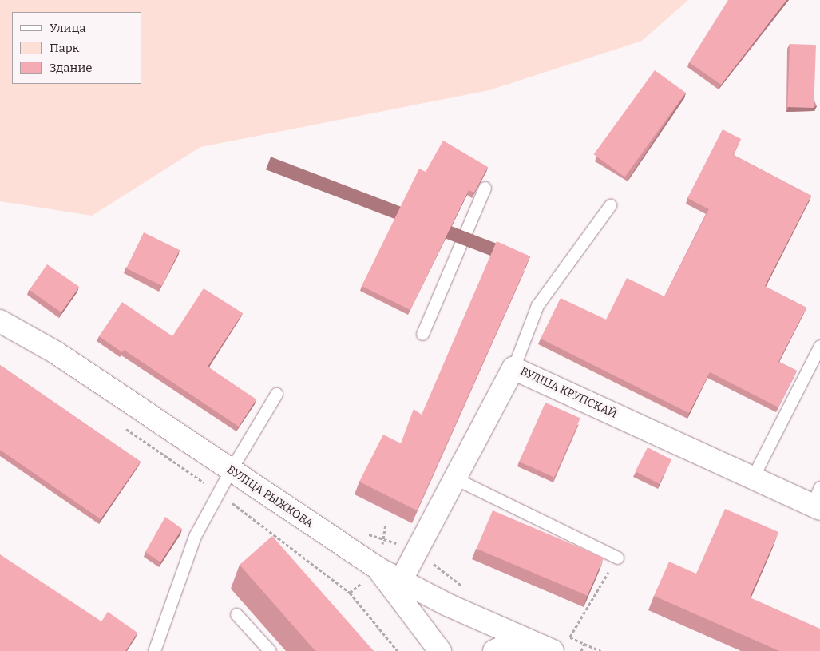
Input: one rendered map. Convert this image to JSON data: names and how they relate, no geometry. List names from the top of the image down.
{
  "streets": {
    "main road": ["ВУЛІЦА КРУПСКАЙ", "ВУЛІЦА РЫЖКОВА"]
  },
  "crossings": [
    ["ВУЛІЦА КРУПСКАЙ", "ВУЛІЦА РЫЖКОВА"]
  ],
  "legend": ["Улица", "Парк", "Здание"]
}
